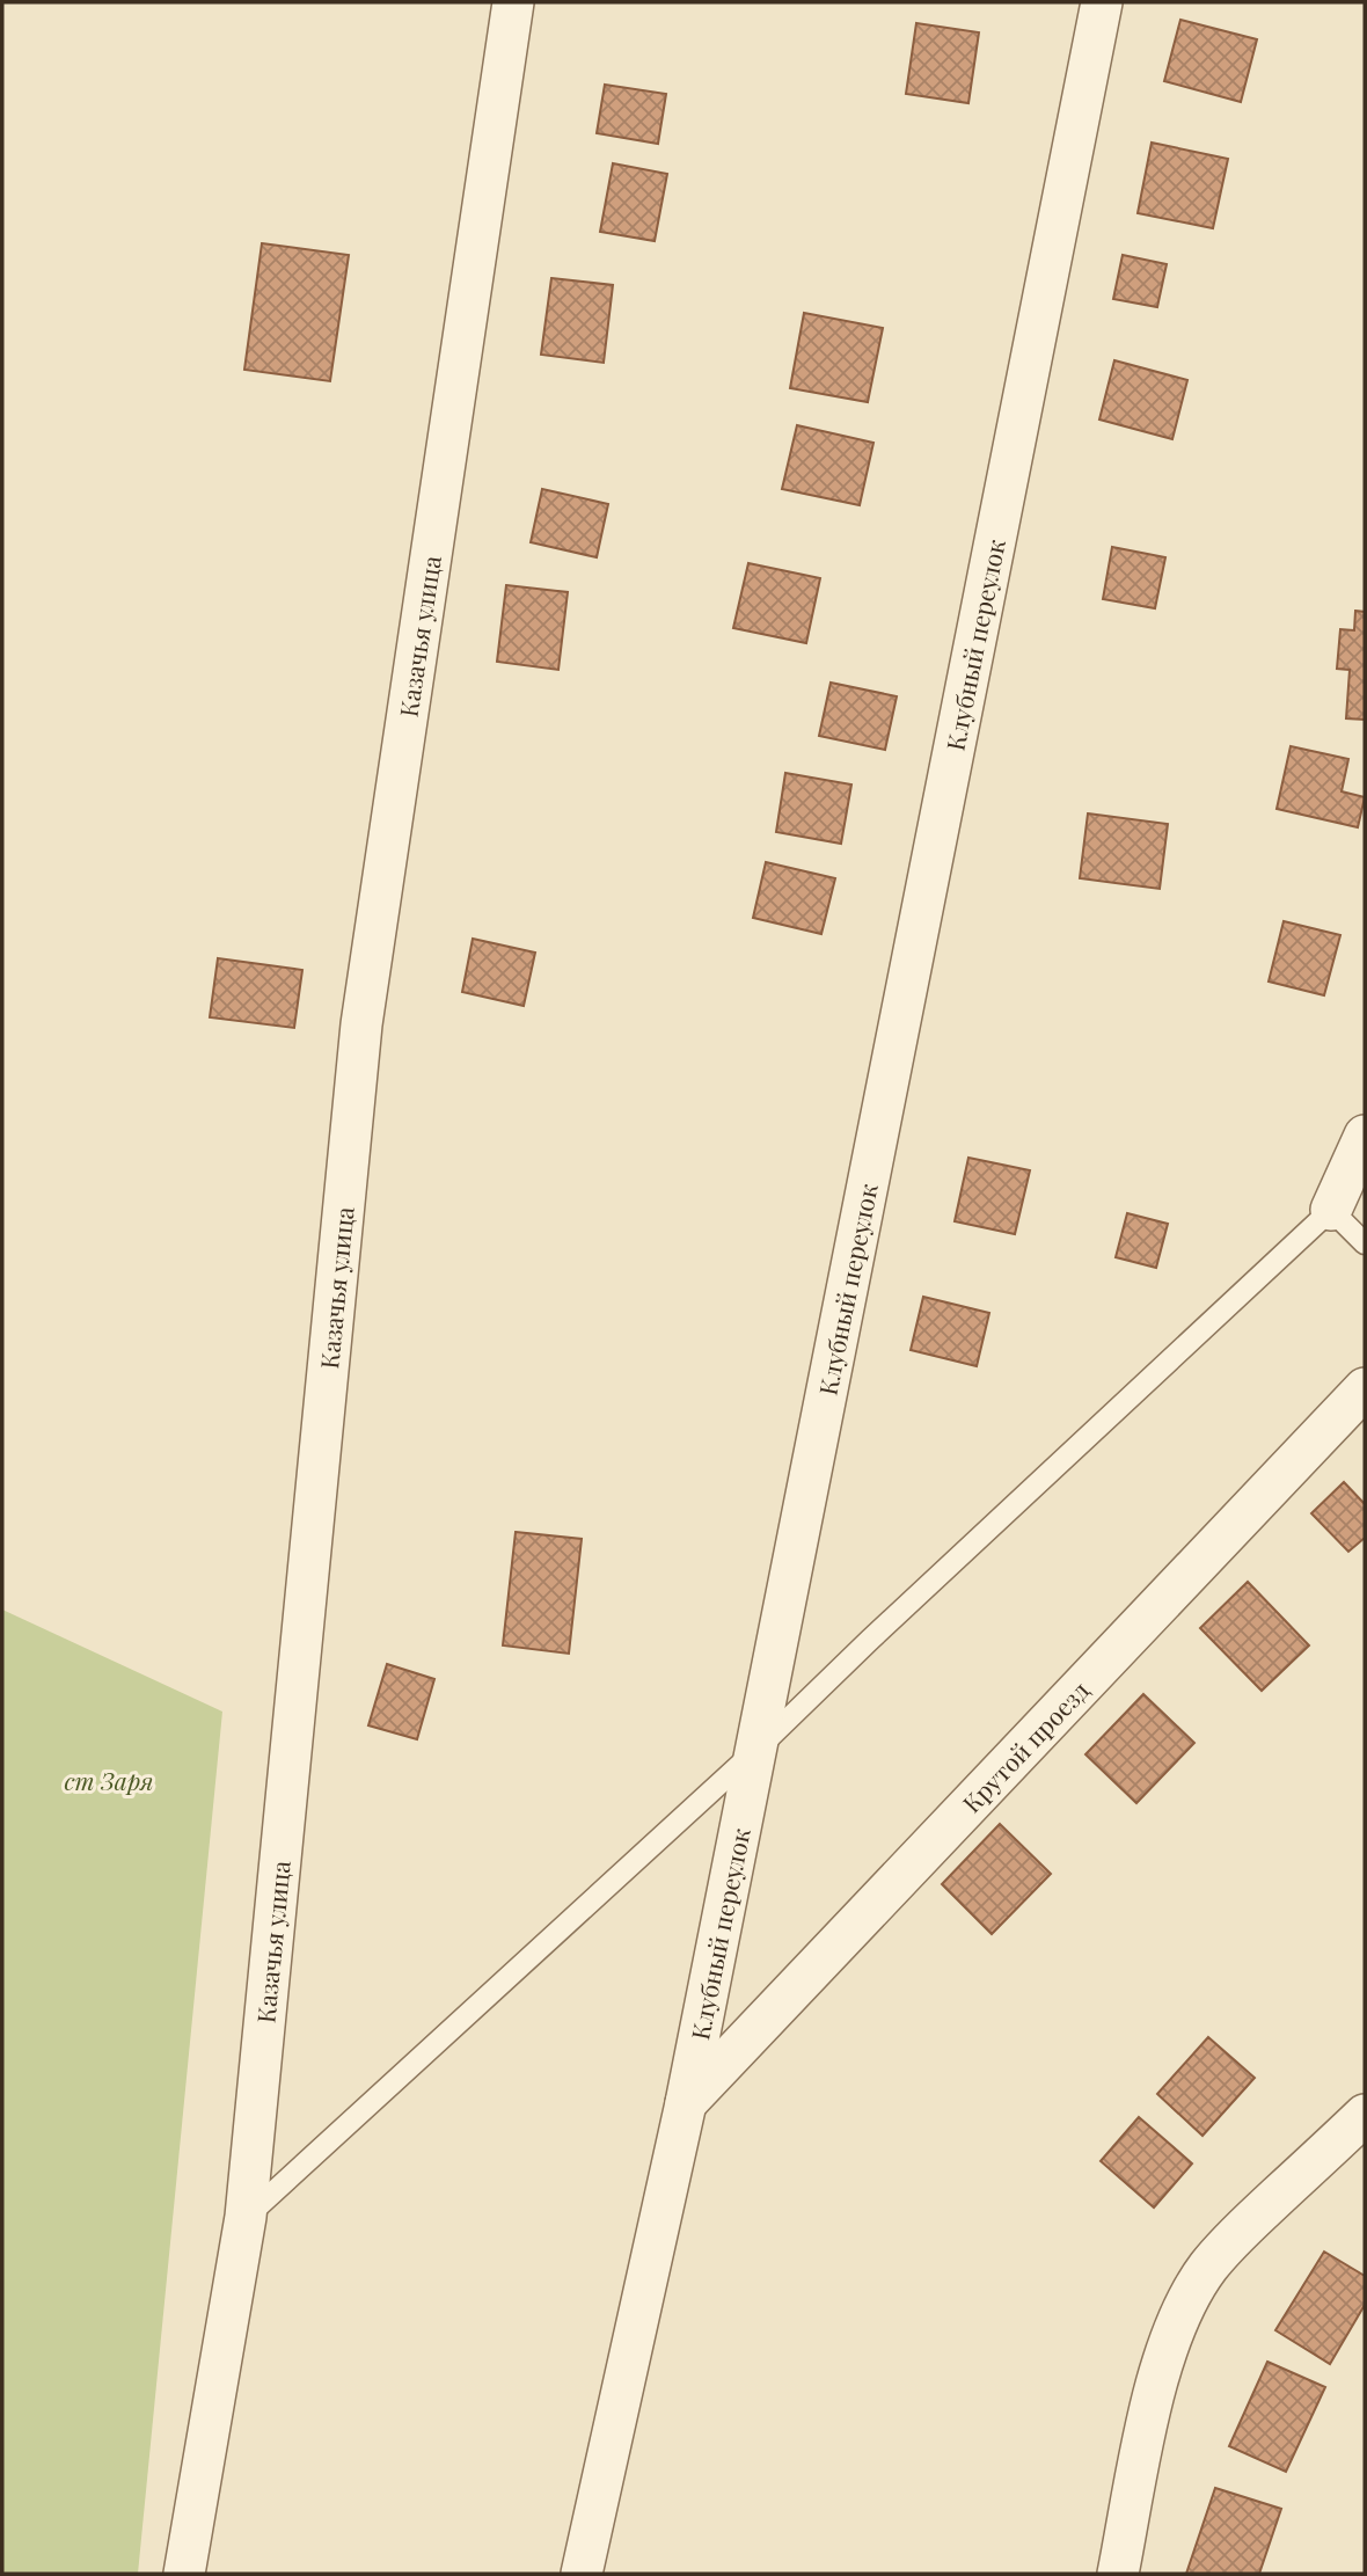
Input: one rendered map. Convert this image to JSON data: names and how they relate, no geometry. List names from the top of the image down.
{
  "streets": {
    "street": ["Казачья улица", "Клубный переулок", "Крутой проезд"]
  },
  "crossings": [
    ["Клубный переулок", "Крутой проезд"]
  ],
  "parks": ["ст Заря"]
}
